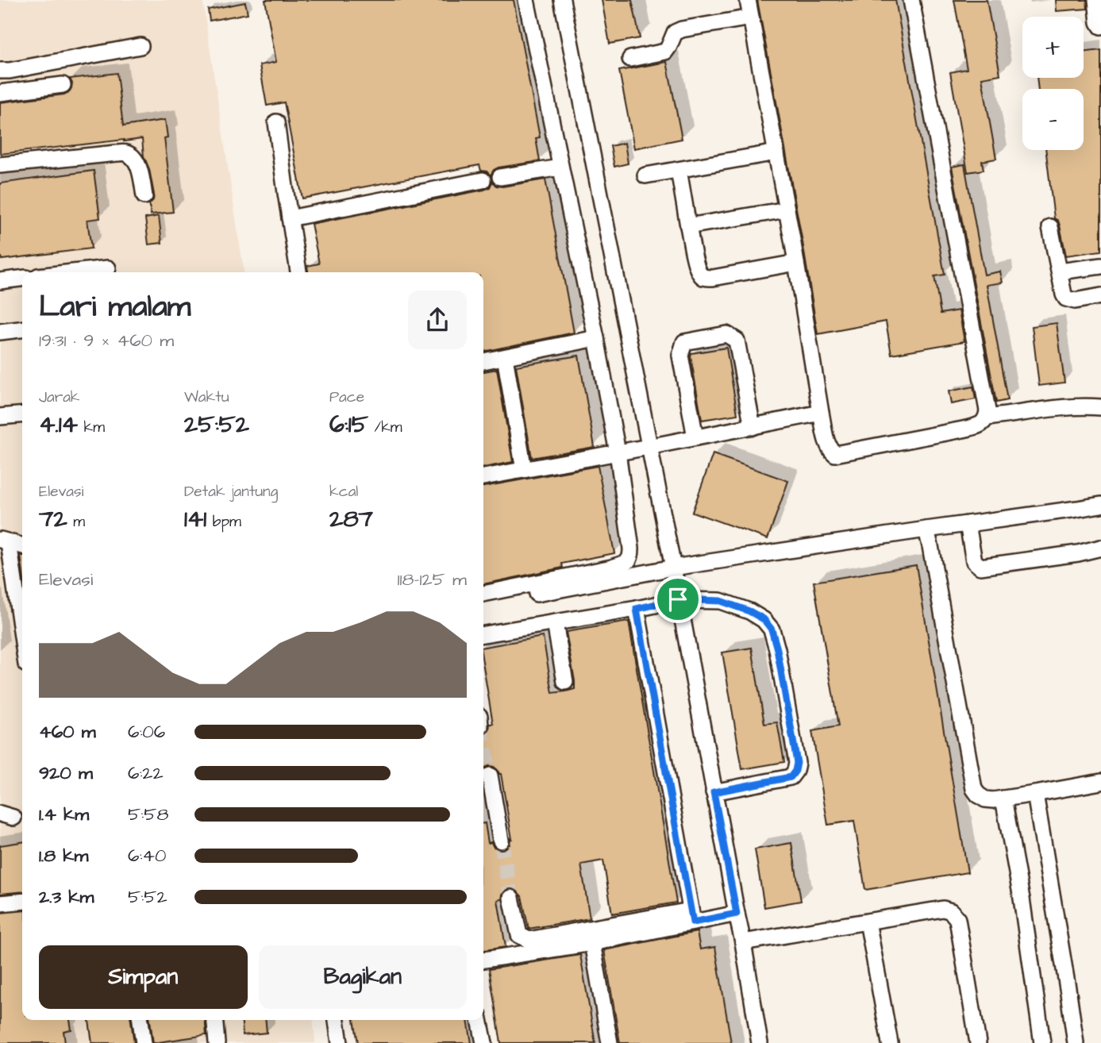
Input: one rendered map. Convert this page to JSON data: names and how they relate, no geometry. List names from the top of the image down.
{
  "page": {
    "map_buttons": ["+", "−"],
    "heading": ["Lari malam", "19:31 · 9 × 460 m"],
    "stats": [
      ["Jarak", "4.14 km"],
      ["Waktu", "25:52"],
      ["Pace", "6:15 /km"],
      ["Elevasi", "72 m"],
      ["Detak jantung", "141 bpm"],
      ["kcal", "287"]
    ],
    "chart": ["Elevasi", "118–125 m"],
    "list": [
      {
        "name": "460 m",
        "note": "6:06"
      },
      {
        "name": "920 m",
        "note": "6:22"
      },
      {
        "name": "1.4 km",
        "note": "5:58"
      },
      {
        "name": "1.8 km",
        "note": "6:40"
      },
      {
        "name": "2.3 km",
        "note": "5:52"
      }
    ],
    "buttons": ["Simpan", "Bagikan"]
  }
}
